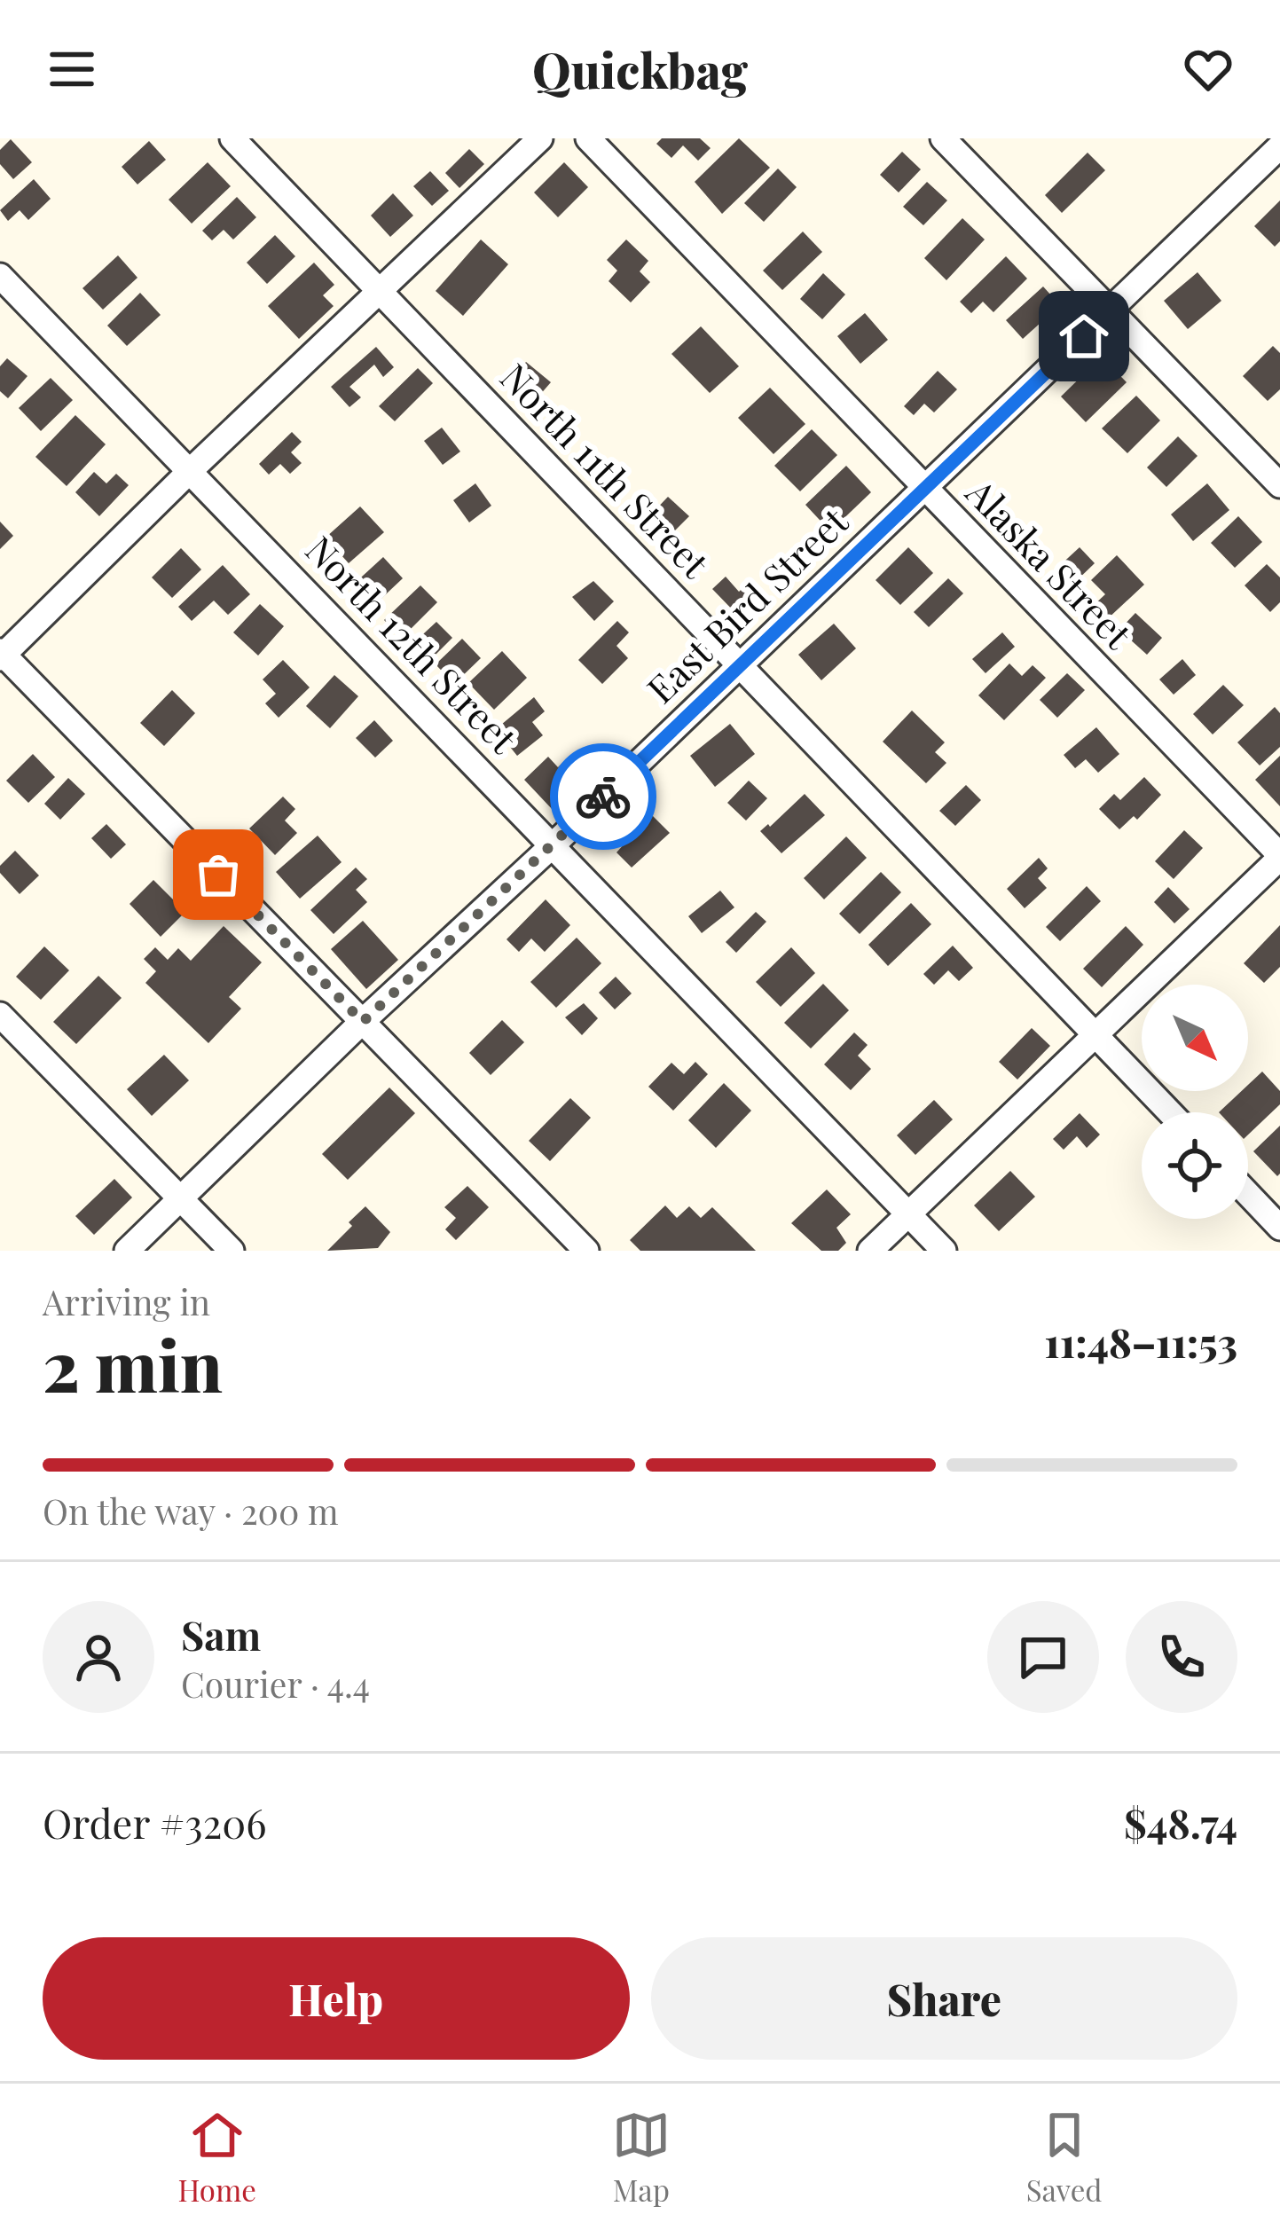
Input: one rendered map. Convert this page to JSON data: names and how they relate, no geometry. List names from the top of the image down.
{
  "streets": {
    "street": [
      "North 11th Street",
      "Alaska Street",
      "East Bird Street",
      "North 12th Street"
    ]
  },
  "crossings": [
    ["North 11th Street", "East Bird Street"],
    ["Alaska Street", "East Bird Street"],
    ["East Bird Street", "North 12th Street"]
  ],
  "north": "bottom right",
  "page": {
    "header": "Quickbag",
    "heading": ["2 min", "Arriving in", "11:48–11:53"],
    "panel": [
      "Sam",
      "Courier · 4.4",
      "Order #3206",
      "$48.74"
    ],
    "bar": "On the way · 200 m",
    "buttons": ["Help", "Share"],
    "tabs": ["Home", "Map", "Saved"]
  }
}
